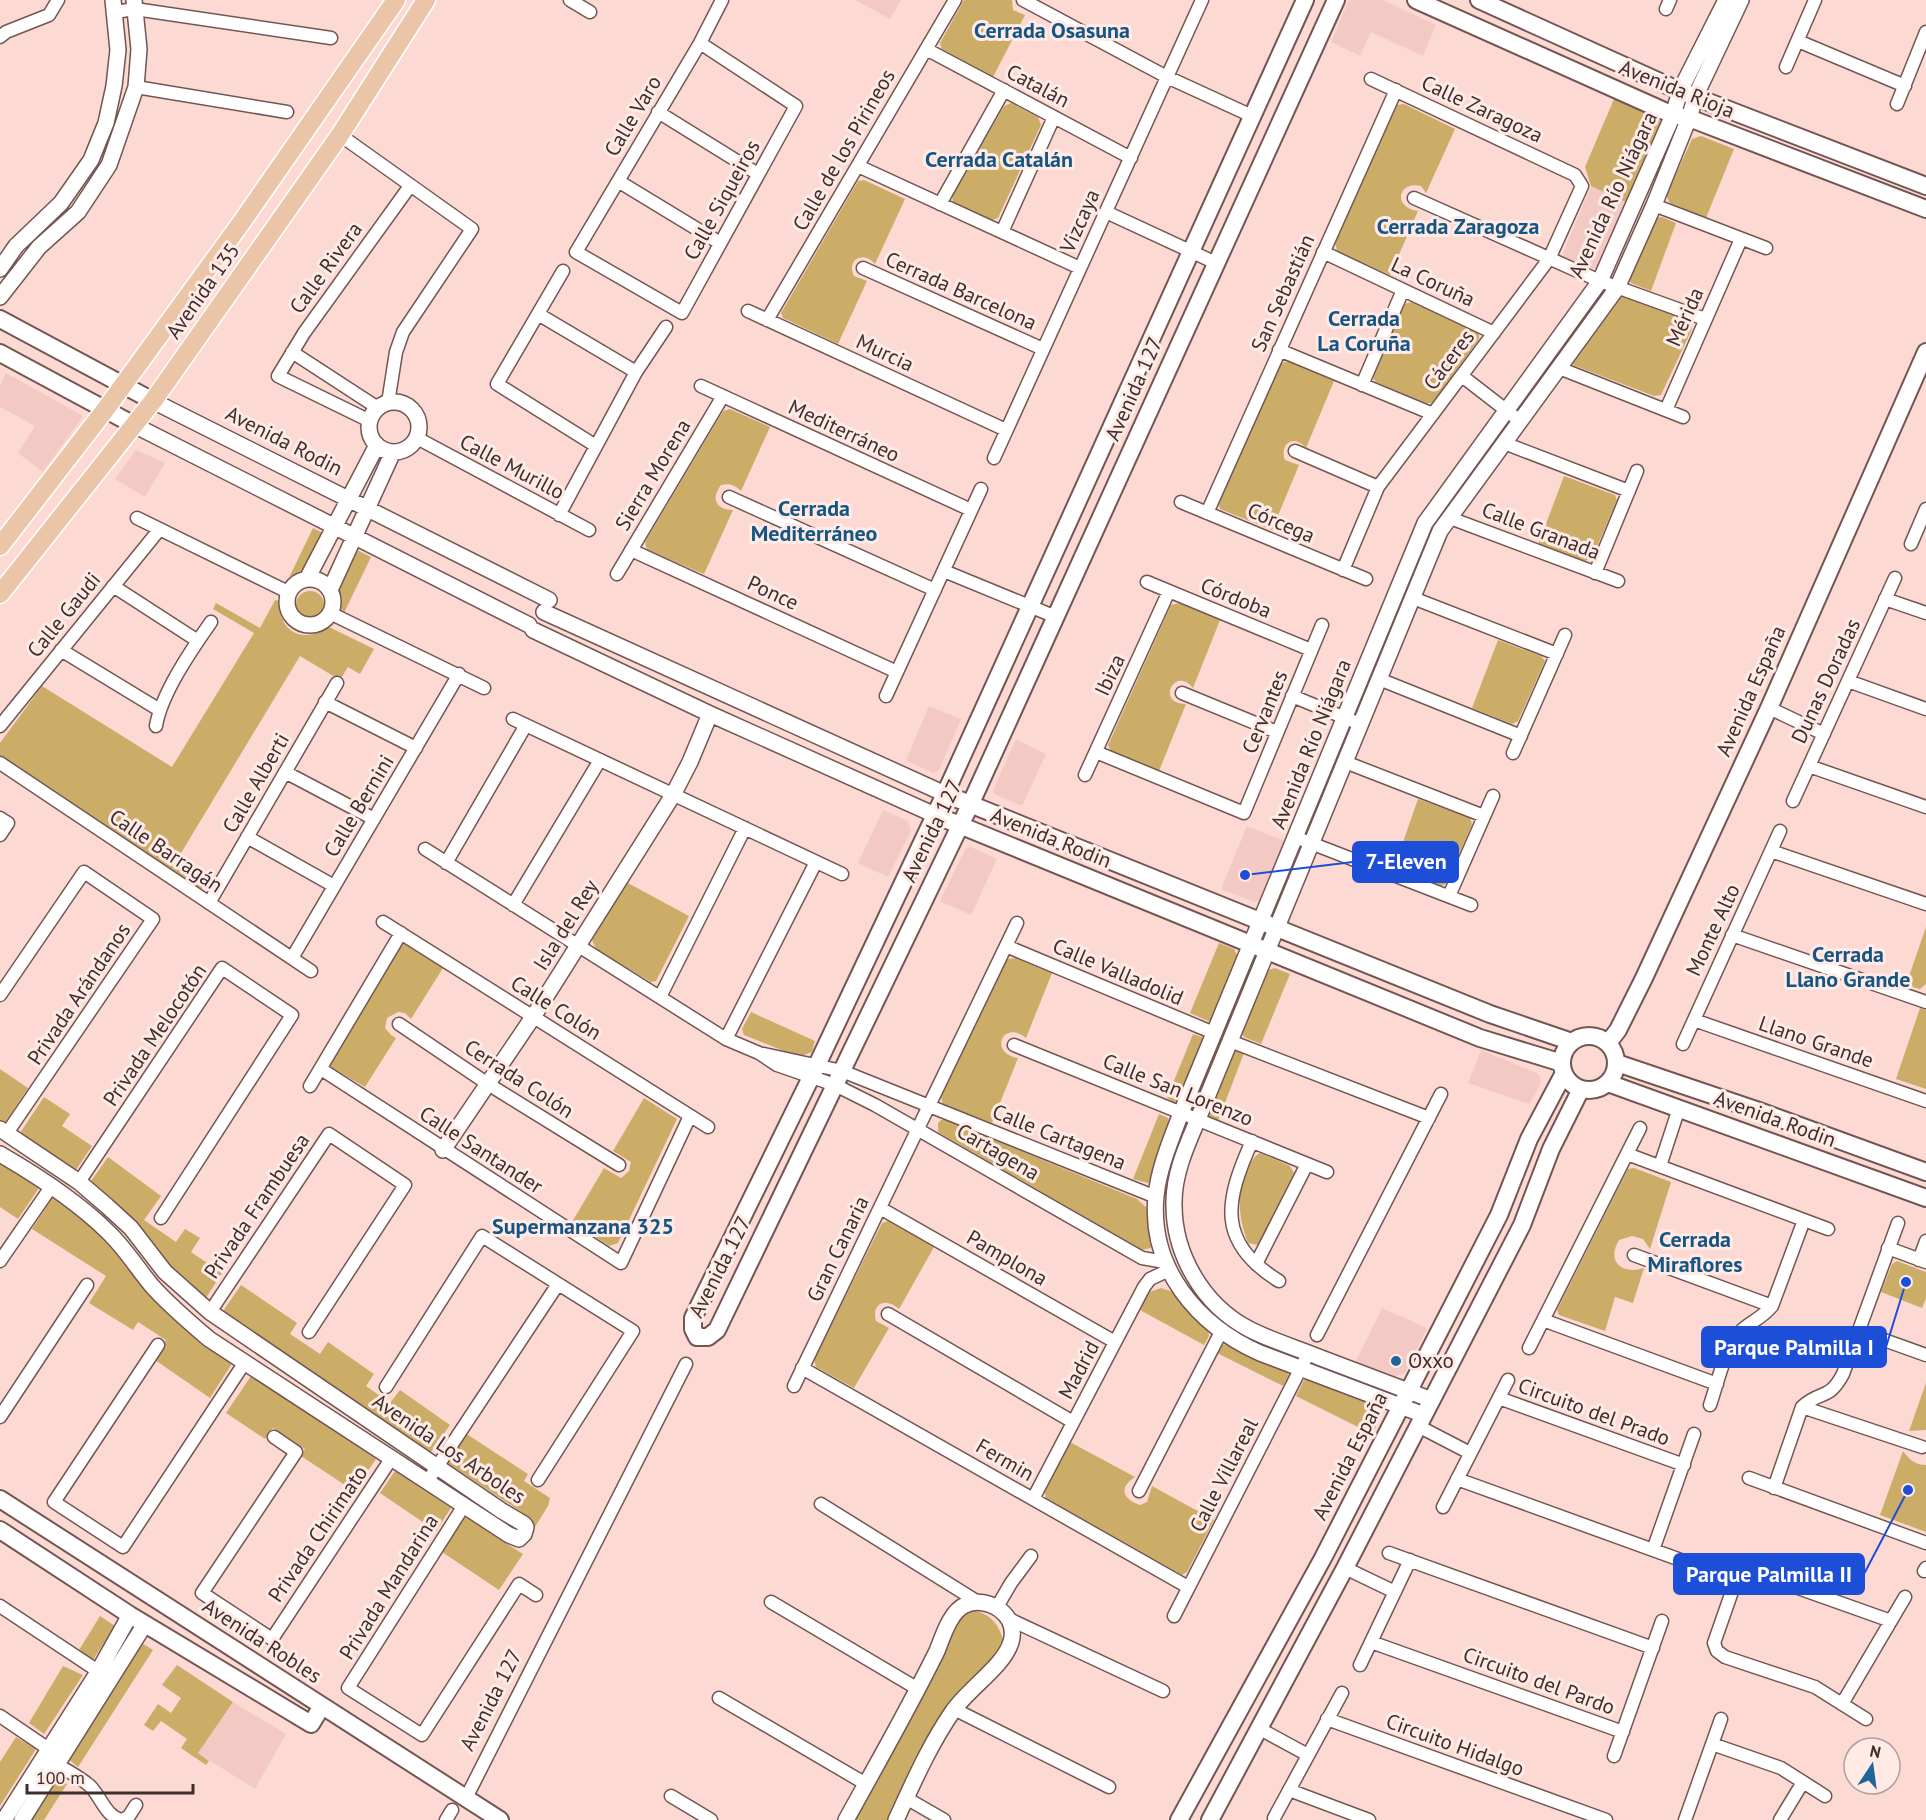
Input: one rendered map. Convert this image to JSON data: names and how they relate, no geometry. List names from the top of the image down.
{
  "streets": {
    "main road": [
      "Avenida Rioja",
      "Avenida 135",
      "Avenida 127",
      "Avenida Rodin",
      "Avenida España",
      "Avenida Robles"
    ],
    "street": [
      "Catalán",
      "Calle Zaragoza",
      "Calle Varo",
      "Calle de los Pirineos",
      "Avenida Río Niágara",
      "Calle Siqueiros",
      "Vizcaya",
      "Calle Rivera",
      "La Coruña",
      "Cerrada Barcelona",
      "San Sebastián",
      "Mérida",
      "Murcia",
      "Cáceres",
      "Mediterráneo",
      "Calle Murillo",
      "Sierra Morena",
      "Córcega",
      "Calle Granada",
      "Ponce",
      "Córdoba",
      "Calle Gaudi",
      "Ibiza",
      "Dunas Doradas",
      "Cervantes",
      "Calle Alberti",
      "Calle Bernini",
      "Calle Barragán",
      "Isla del Rey",
      "Monte Alto",
      "Calle Valladolid",
      "Privada Arándanos",
      "Calle Colón",
      "Privada Melocotón",
      "Llano Grande",
      "Cerrada Colón",
      "Calle San Lorenzo",
      "Calle Cartagena",
      "Calle Santander",
      "Cartagena",
      "Privada Frambuesa",
      "Gran Canaria",
      "Pamplona",
      "Madrid",
      "Circuito del Prado",
      "Avenida Los Arboles",
      "Fermin",
      "Calle Villareal",
      "Privada Chirimato",
      "Privada Mandarina",
      "Circuito del Pardo",
      "Circuito Hidalgo"
    ]
  },
  "crossings": [
    ["Catalán", "Calle de los Pirineos"],
    ["Catalán", "Vizcaya"],
    ["Avenida Rioja", "Avenida Río Niágara"],
    ["Calle Zaragoza", "San Sebastián"],
    ["Calle Zaragoza", "Cáceres"],
    ["Calle Varo", "Calle Siqueiros"],
    ["Calle de los Pirineos", "Murcia"],
    ["Avenida Río Niágara", "Avenida Rodin"],
    ["Avenida Río Niágara", "Calle Granada"],
    ["Avenida Río Niágara", "Avenida España"],
    ["Avenida Río Niágara", "Calle Valladolid"],
    ["Avenida Río Niágara", "Calle San Lorenzo"],
    ["Avenida Río Niágara", "Calle Cartagena"],
    ["Avenida Río Niágara", "Cartagena"],
    ["Avenida Río Niágara", "Madrid"],
    ["Avenida Río Niágara", "Calle Villareal"],
    ["Vizcaya", "Cerrada Barcelona"],
    ["Vizcaya", "Murcia"],
    ["Calle Rivera", "Calle Murillo"],
    ["La Coruña", "San Sebastián"],
    ["La Coruña", "Cáceres"],
    ["Avenida 135", "Avenida Rodin"],
    ["San Sebastián", "Córcega"],
    ["Cáceres", "Córcega"],
    ["Avenida 127", "Avenida Rodin"],
    ["Avenida 127", "Cartagena"],
    ["Avenida 127", "Avenida Robles"],
    ["Mediterráneo", "Sierra Morena"],
    ["Avenida Rodin", "Avenida España"],
    ["Avenida Rodin", "Isla del Rey"],
    ["Sierra Morena", "Ponce"],
    ["Córdoba", "Ibiza"],
    ["Córdoba", "Cervantes"],
    ["Ibiza", "Cervantes"],
    ["Calle Alberti", "Calle Barragán"],
    ["Calle Bernini", "Calle Barragán"],
    ["Isla del Rey", "Calle Colón"],
    ["Isla del Rey", "Cerrada Colón"],
    ["Isla del Rey", "Calle Santander"],
    ["Isla del Rey", "Cartagena"],
    ["Monte Alto", "Llano Grande"],
    ["Privada Arándanos", "Avenida Los Arboles"],
    ["Calle Colón", "Calle Santander"],
    ["Privada Melocotón", "Avenida Los Arboles"],
    ["Calle Cartagena", "Cartagena"],
    ["Cartagena", "Gran Canaria"],
    ["Cartagena", "Madrid"],
    ["Privada Frambuesa", "Avenida Los Arboles"],
    ["Gran Canaria", "Pamplona"],
    ["Gran Canaria", "Fermin"],
    ["Pamplona", "Madrid"],
    ["Madrid", "Fermin"],
    ["Avenida Los Arboles", "Privada Chirimato"],
    ["Avenida Los Arboles", "Privada Mandarina"],
    ["Fermin", "Calle Villareal"]
  ],
  "districts": [
    "Cerrada Osasuna",
    "Cerrada Catalán",
    "Cerrada Zaragoza",
    "Cerrada La Coruña",
    "Cerrada Mediterráneo",
    "Cerrada Llano Grande",
    "Supermanzana 325",
    "Cerrada Miraflores"
  ],
  "places": [
    "7-Eleven",
    "Parque Palmilla I",
    "Oxxo",
    "Parque Palmilla II"
  ],
  "scale_bar": "100 m",
  "north": "top"
}
